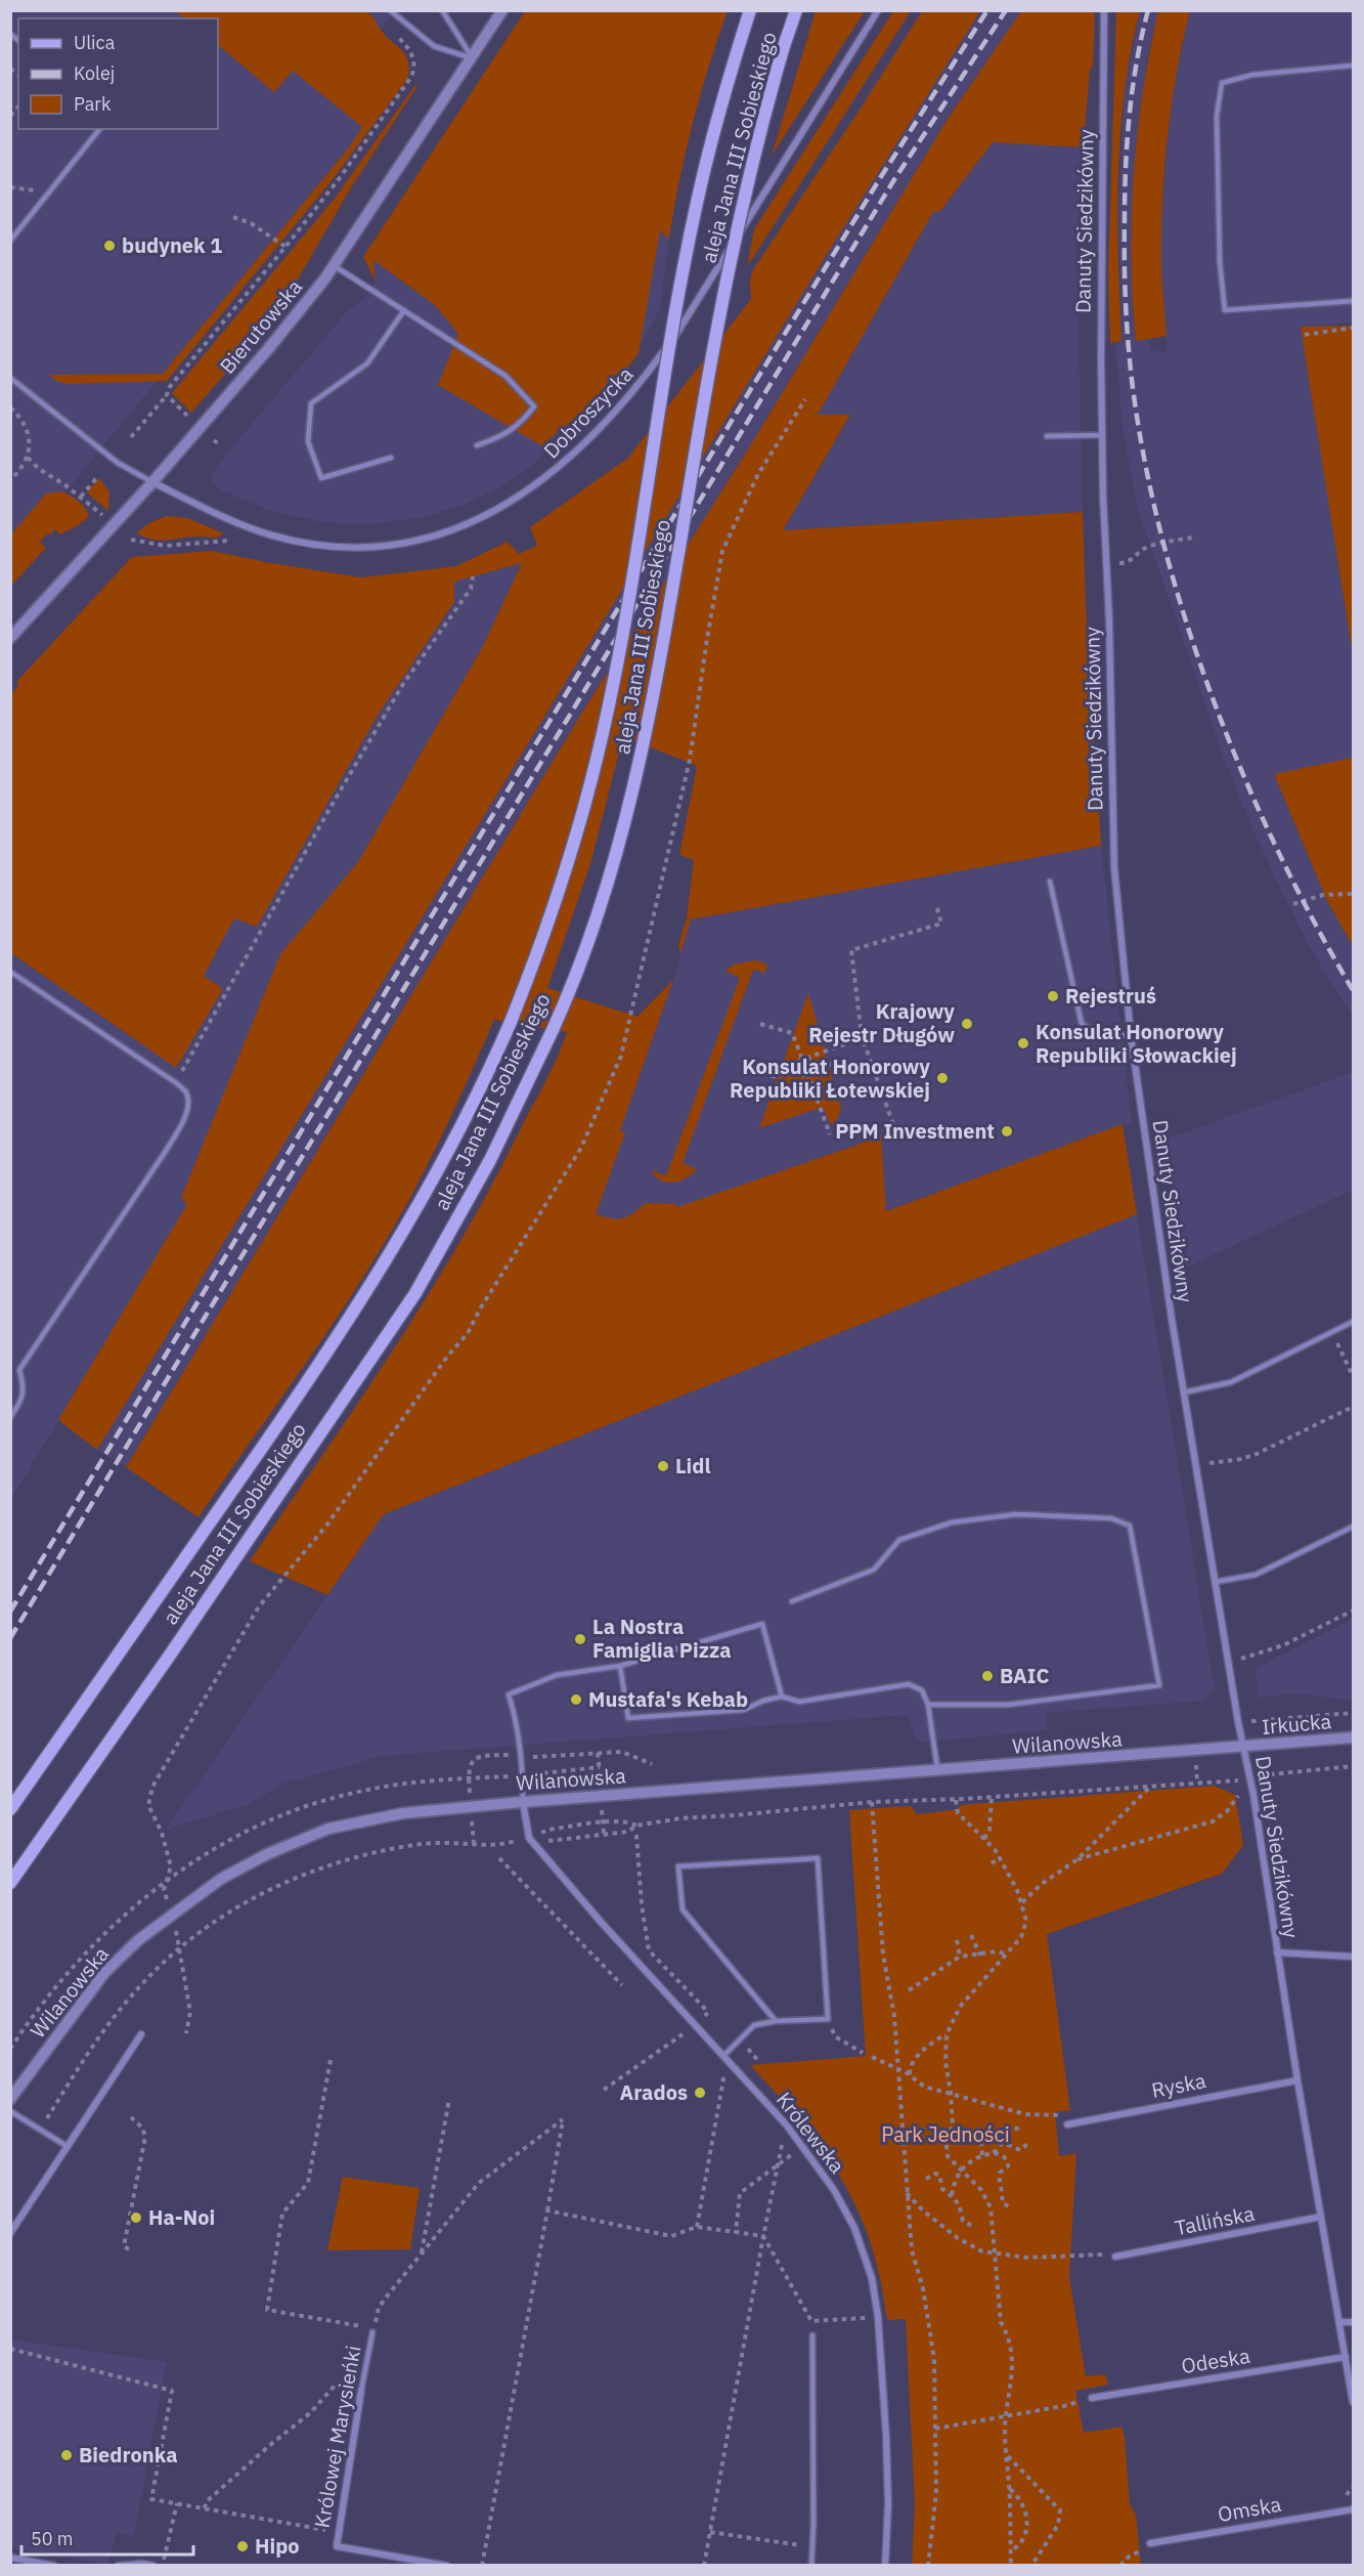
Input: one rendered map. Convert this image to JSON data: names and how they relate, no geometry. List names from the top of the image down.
{
  "streets": {
    "main road": ["aleja Jana III Sobieskiego"],
    "street": [
      "Danuty Siedzikówny",
      "Bierutowska",
      "Dobroszycka",
      "Irkucka",
      "Wilanowska",
      "Ryska",
      "Królewska",
      "Tallińska",
      "Odeska",
      "Królowej Marysieńki",
      "Omska"
    ]
  },
  "crossings": [
    ["Danuty Siedzikówny", "Irkucka"],
    ["Danuty Siedzikówny", "Wilanowska"],
    ["Danuty Siedzikówny", "Ryska"],
    ["Danuty Siedzikówny", "Tallińska"],
    ["Danuty Siedzikówny", "Odeska"],
    ["Bierutowska", "Dobroszycka"],
    ["Irkucka", "Wilanowska"],
    ["Wilanowska", "Królewska"]
  ],
  "parks": ["Park Jedności"],
  "places": [
    "budynek 1",
    "Rejestruś",
    "Krajowy Rejestr Długów",
    "Konsulat Honorowy Republiki Słowackiej",
    "Konsulat Honorowy Republiki Łotewskiej",
    "PPM Investment",
    "Lidl",
    "La Nostra Famiglia Pizza",
    "BAIC",
    "Mustafa's Kebab",
    "Arados",
    "Ha-Noi",
    "Biedronka",
    "Hipo"
  ],
  "legend": ["Ulica", "Kolej", "Park"],
  "scale_bar": "50 m"
}
